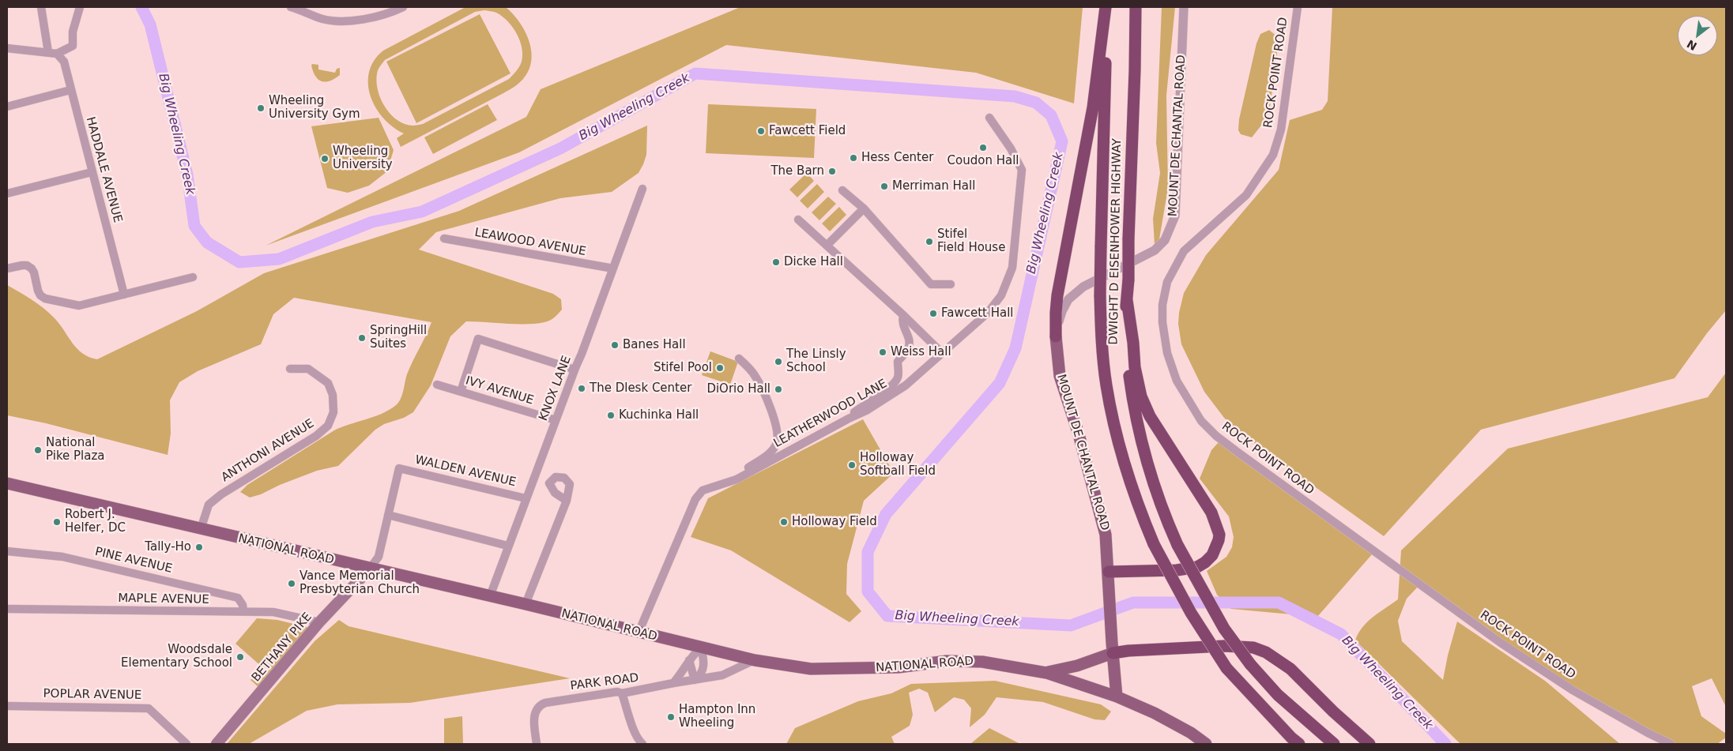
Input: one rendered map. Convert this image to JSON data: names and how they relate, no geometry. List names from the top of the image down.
{
  "streets": {
    "highway": ["DWIGHT D EISENHOWER HIGHWAY"],
    "main road": ["MOUNT DE CHANTAL ROAD", "NATIONAL ROAD", "BETHANY PIKE"],
    "street": [
      "ROCK POINT ROAD",
      "HADDALE AVENUE",
      "LEAWOOD AVENUE",
      "KNOX LANE",
      "IVY AVENUE",
      "LEATHERWOOD LANE",
      "ANTHONI AVENUE",
      "WALDEN AVENUE",
      "PINE AVENUE",
      "MAPLE AVENUE",
      "PARK ROAD",
      "POPLAR AVENUE"
    ]
  },
  "crossings": [
    ["MOUNT DE CHANTAL ROAD", "NATIONAL ROAD"],
    ["LEAWOOD AVENUE", "KNOX LANE"],
    ["KNOX LANE", "IVY AVENUE"],
    ["KNOX LANE", "WALDEN AVENUE"],
    ["KNOX LANE", "NATIONAL ROAD"],
    ["LEATHERWOOD LANE", "NATIONAL ROAD"],
    ["ANTHONI AVENUE", "NATIONAL ROAD"],
    ["NATIONAL ROAD", "BETHANY PIKE"],
    ["NATIONAL ROAD", "PARK ROAD"],
    ["PINE AVENUE", "MAPLE AVENUE"],
    ["MAPLE AVENUE", "BETHANY PIKE"]
  ],
  "water": ["Big Wheeling Creek"],
  "places": [
    "Wheeling University Gym",
    "Fawcett Field",
    "Coudon Hall",
    "Hess Center",
    "Wheeling University",
    "The Barn",
    "Merriman Hall",
    "Stifel Field House",
    "Dicke Hall",
    "Fawcett Hall",
    "SpringHill Suites",
    "Banes Hall",
    "Weiss Hall",
    "The Linsly School",
    "Stifel Pool",
    "The Dlesk Center",
    "DiOrio Hall",
    "Kuchinka Hall",
    "National Pike Plaza",
    "Holloway Softball Field",
    "Robert J. Helfer, DC",
    "Holloway Field",
    "Tally-Ho",
    "Vance Memorial Presbyterian Church",
    "Woodsdale Elementary School",
    "Hampton Inn Wheeling"
  ],
  "north": "bottom left"
}
